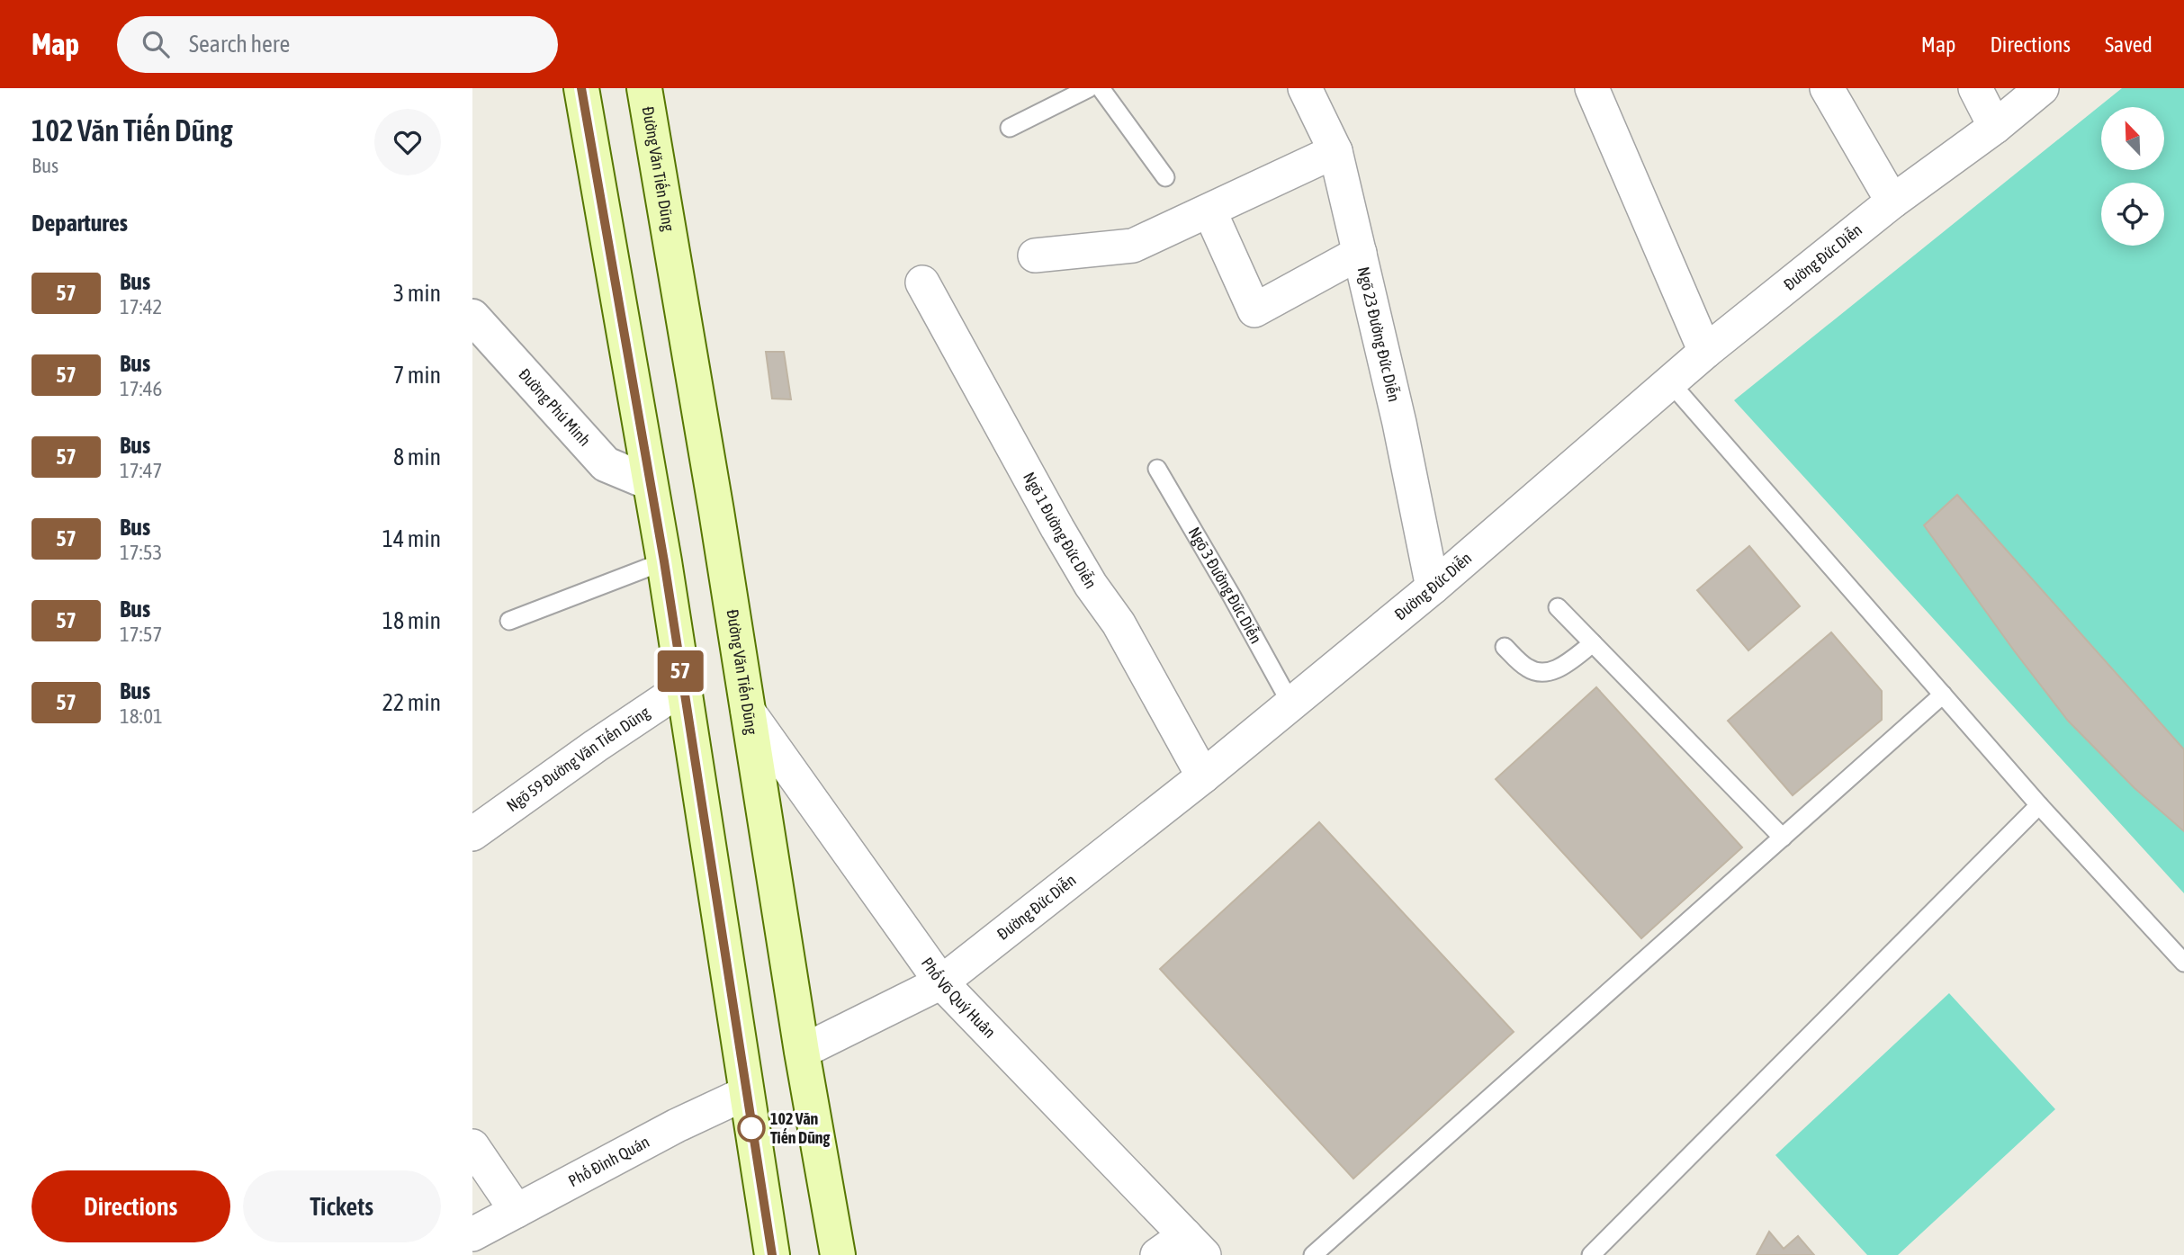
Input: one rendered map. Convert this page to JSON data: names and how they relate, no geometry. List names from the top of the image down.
{
  "streets": {
    "main road": ["Đường Văn Tiến Dũng"],
    "street": [
      "Đường Đức Diễn",
      "Ngõ 23 Đường Đức Diễn",
      "Đường Phú Minh",
      "Ngõ 1 Đường Đức Diễn",
      "Ngõ 59 Đường Văn Tiến Dũng",
      "Phố Võ Quý Huân",
      "Phố Đình Quán"
    ],
    "lane": ["Ngõ 3 Đường Đức Diễn"]
  },
  "crossings": [
    ["Đường Văn Tiến Dũng", "Đường Đức Diễn"],
    ["Đường Văn Tiến Dũng", "Phố Võ Quý Huân"],
    ["Đường Đức Diễn", "Ngõ 23 Đường Đức Diễn"],
    ["Đường Đức Diễn", "Ngõ 1 Đường Đức Diễn"],
    ["Đường Đức Diễn", "Ngõ 3 Đường Đức Diễn"],
    ["Đường Đức Diễn", "Phố Võ Quý Huân"]
  ],
  "places": ["102 Văn Tiến Dũng"],
  "lines": ["bus line 57"],
  "north": "top left",
  "page": {
    "header": "Map",
    "search": "Search here",
    "nav": ["Map", "Directions", "Saved"],
    "heading": [
      ["102 Văn Tiến Dũng", "Bus"],
      "Departures"
    ],
    "on_map": "57",
    "list": [
      {
        "mark": "57",
        "name": "Bus",
        "note": "17:42",
        "value": "3 min"
      },
      {
        "mark": "57",
        "name": "Bus",
        "note": "17:46",
        "value": "7 min"
      },
      {
        "mark": "57",
        "name": "Bus",
        "note": "17:47",
        "value": "8 min"
      },
      {
        "mark": "57",
        "name": "Bus",
        "note": "17:53",
        "value": "14 min"
      },
      {
        "mark": "57",
        "name": "Bus",
        "note": "17:57",
        "value": "18 min"
      },
      {
        "mark": "57",
        "name": "Bus",
        "note": "18:01",
        "value": "22 min"
      }
    ],
    "buttons": ["Directions", "Tickets"]
  }
}
